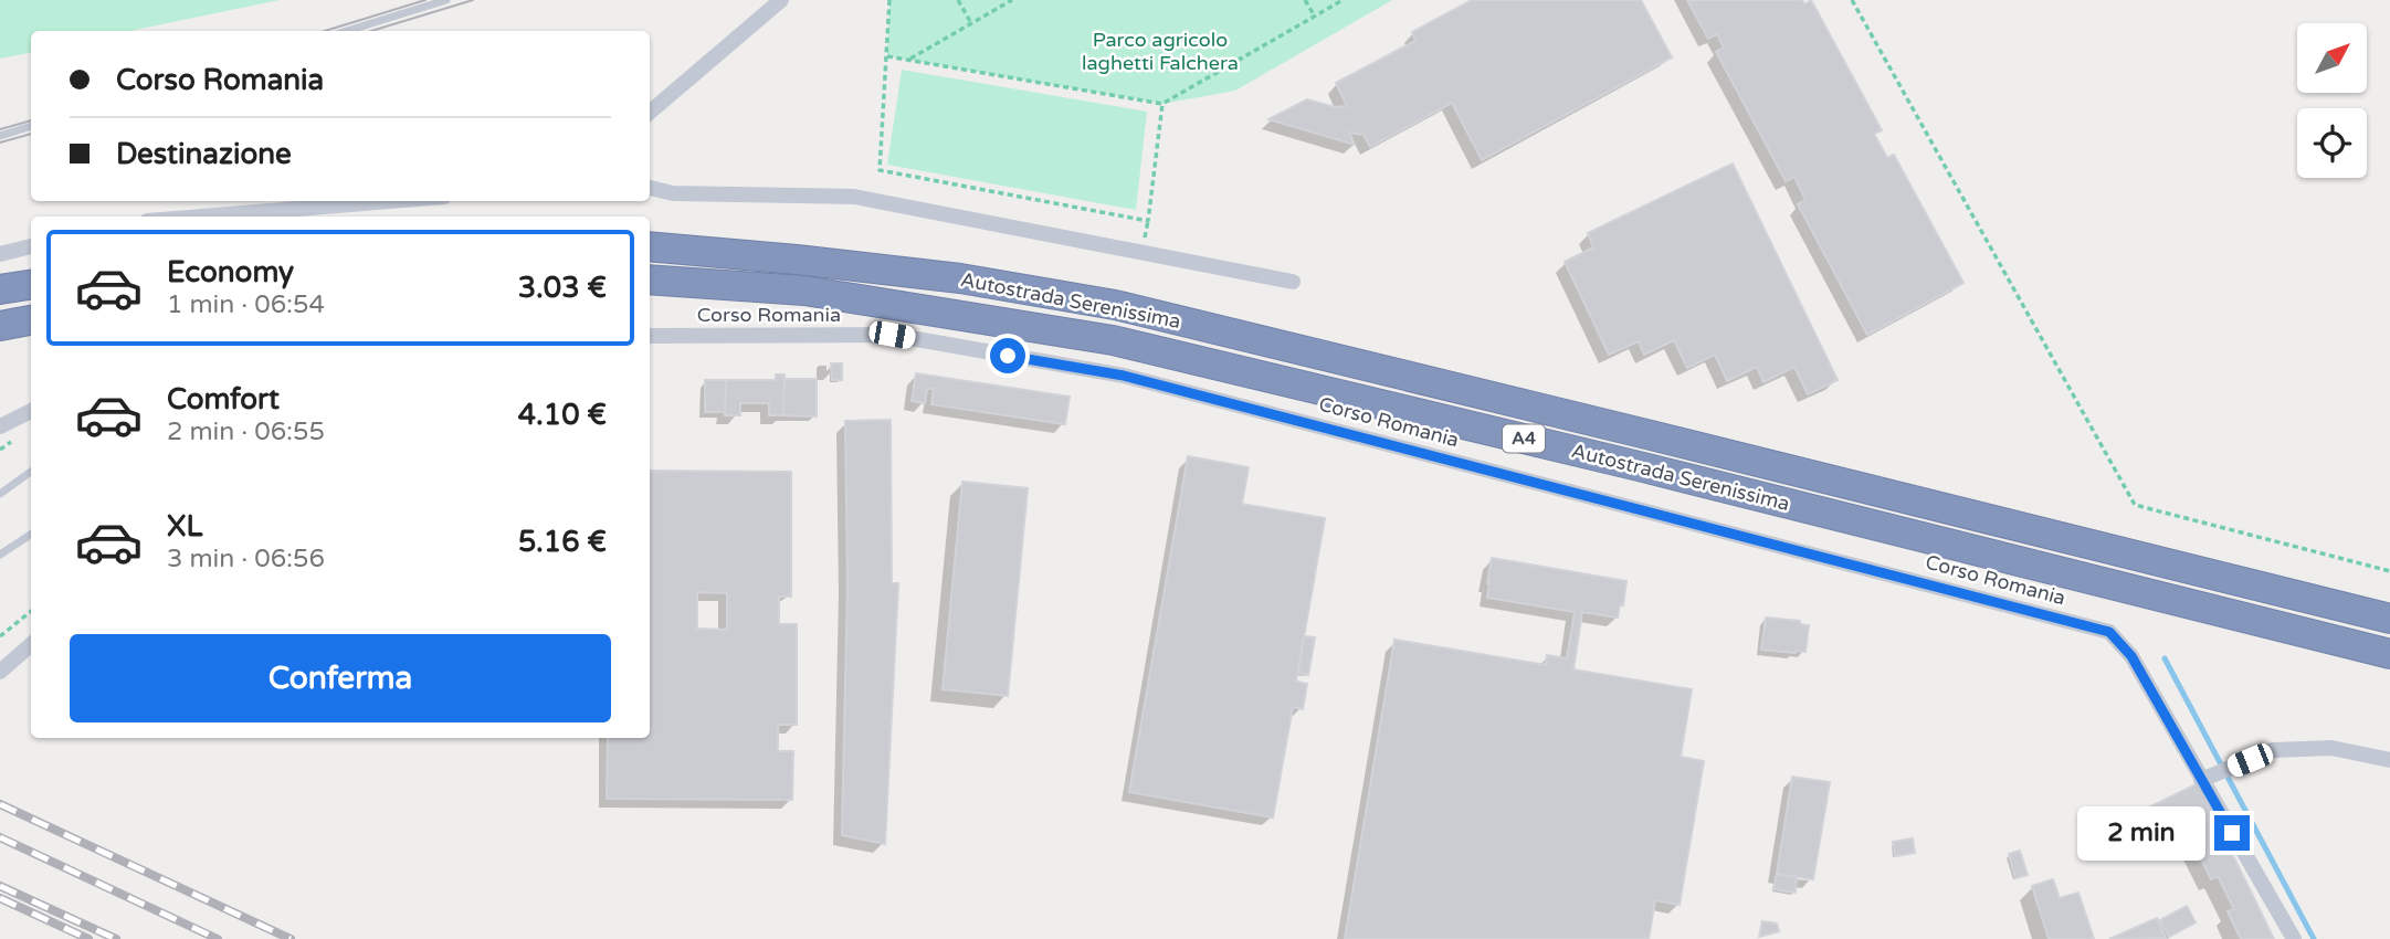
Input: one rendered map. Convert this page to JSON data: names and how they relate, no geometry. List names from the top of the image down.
{
  "streets": {
    "highway": ["Autostrada Serenissima", "A4"],
    "street": ["Corso Romania"]
  },
  "parks": ["Parco agricolo laghetti Falchera"],
  "north": "top right",
  "page": {
    "banner": ["Corso Romania", "Destinazione"],
    "list": [
      {
        "name": "Economy",
        "note": "1 min · 06:54",
        "value": "3.03 €"
      },
      {
        "name": "Comfort",
        "note": "2 min · 06:55",
        "value": "4.10 €"
      },
      {
        "name": "XL",
        "note": "3 min · 06:56",
        "value": "5.16 €"
      }
    ],
    "buttons": "Conferma",
    "bubble": "2 min"
  }
}
